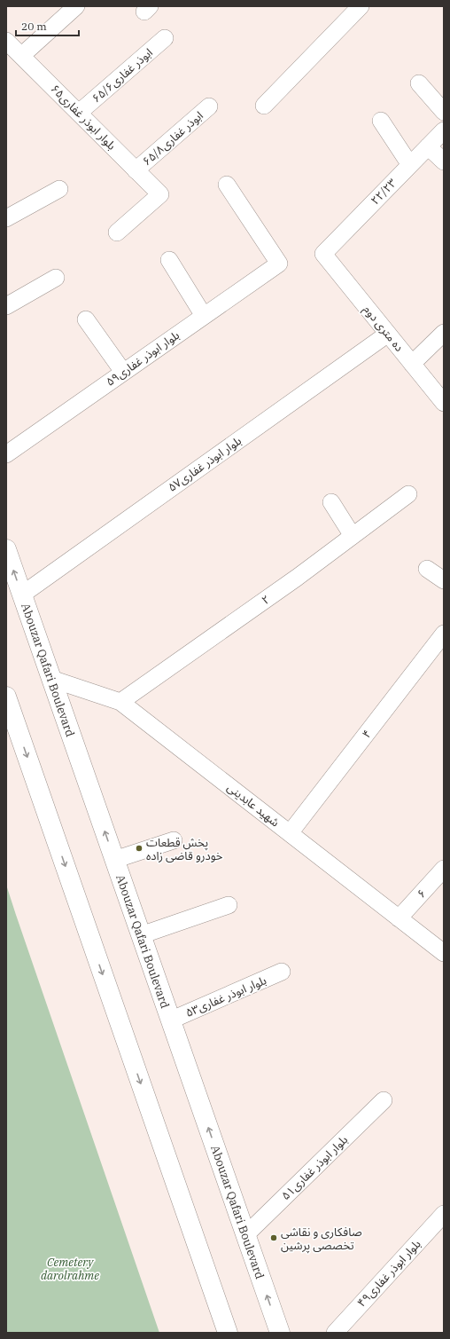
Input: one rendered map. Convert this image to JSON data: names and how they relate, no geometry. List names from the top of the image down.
{
  "streets": {
    "main road": ["Abouzar Qafari Boulevard"],
    "street": [
      "۶۵/۶ابوذر غفاری",
      "بلوار ابوذر غفاری۶۵",
      "۶۵/۸ابوذر غفاری",
      "۲۲/۲۳",
      "ده متری دوم",
      "بلوار ابوذر غفاری۵۹",
      "بلوار ابوذر غفاری۵۷",
      "۲",
      "۴",
      "شهید عابدینی",
      "۶",
      "بلوار ابوذر غفاری۵۳",
      "بلوار ابوذر غفاری۵۱",
      "بلوار ابوذر غفاری۴۹"
    ]
  },
  "crossings": [
    ["۶۵/۶ابوذر غفاری", "بلوار ابوذر غفاری۶۵"],
    ["بلوار ابوذر غفاری۶۵", "۶۵/۸ابوذر غفاری"],
    ["۲۲/۲۳", "ده متری دوم"],
    ["ده متری دوم", "بلوار ابوذر غفاری۵۷"],
    ["بلوار ابوذر غفاری۵۷", "Abouzar Qafari Boulevard"],
    ["۲", "شهید عابدینی"],
    ["Abouzar Qafari Boulevard", "شهید عابدینی"],
    ["Abouzar Qafari Boulevard", "بلوار ابوذر غفاری۵۳"],
    ["Abouzar Qafari Boulevard", "بلوار ابوذر غفاری۵۱"],
    ["۴", "شهید عابدینی"],
    ["شهید عابدینی", "۶"]
  ],
  "parks": ["Cemetery darolrahme"],
  "places": ["پخش قطعات خودرو قاضی زاده", "صافکاری و نقاشی تخصصی پرشین"],
  "scale_bar": "20 m"
}
